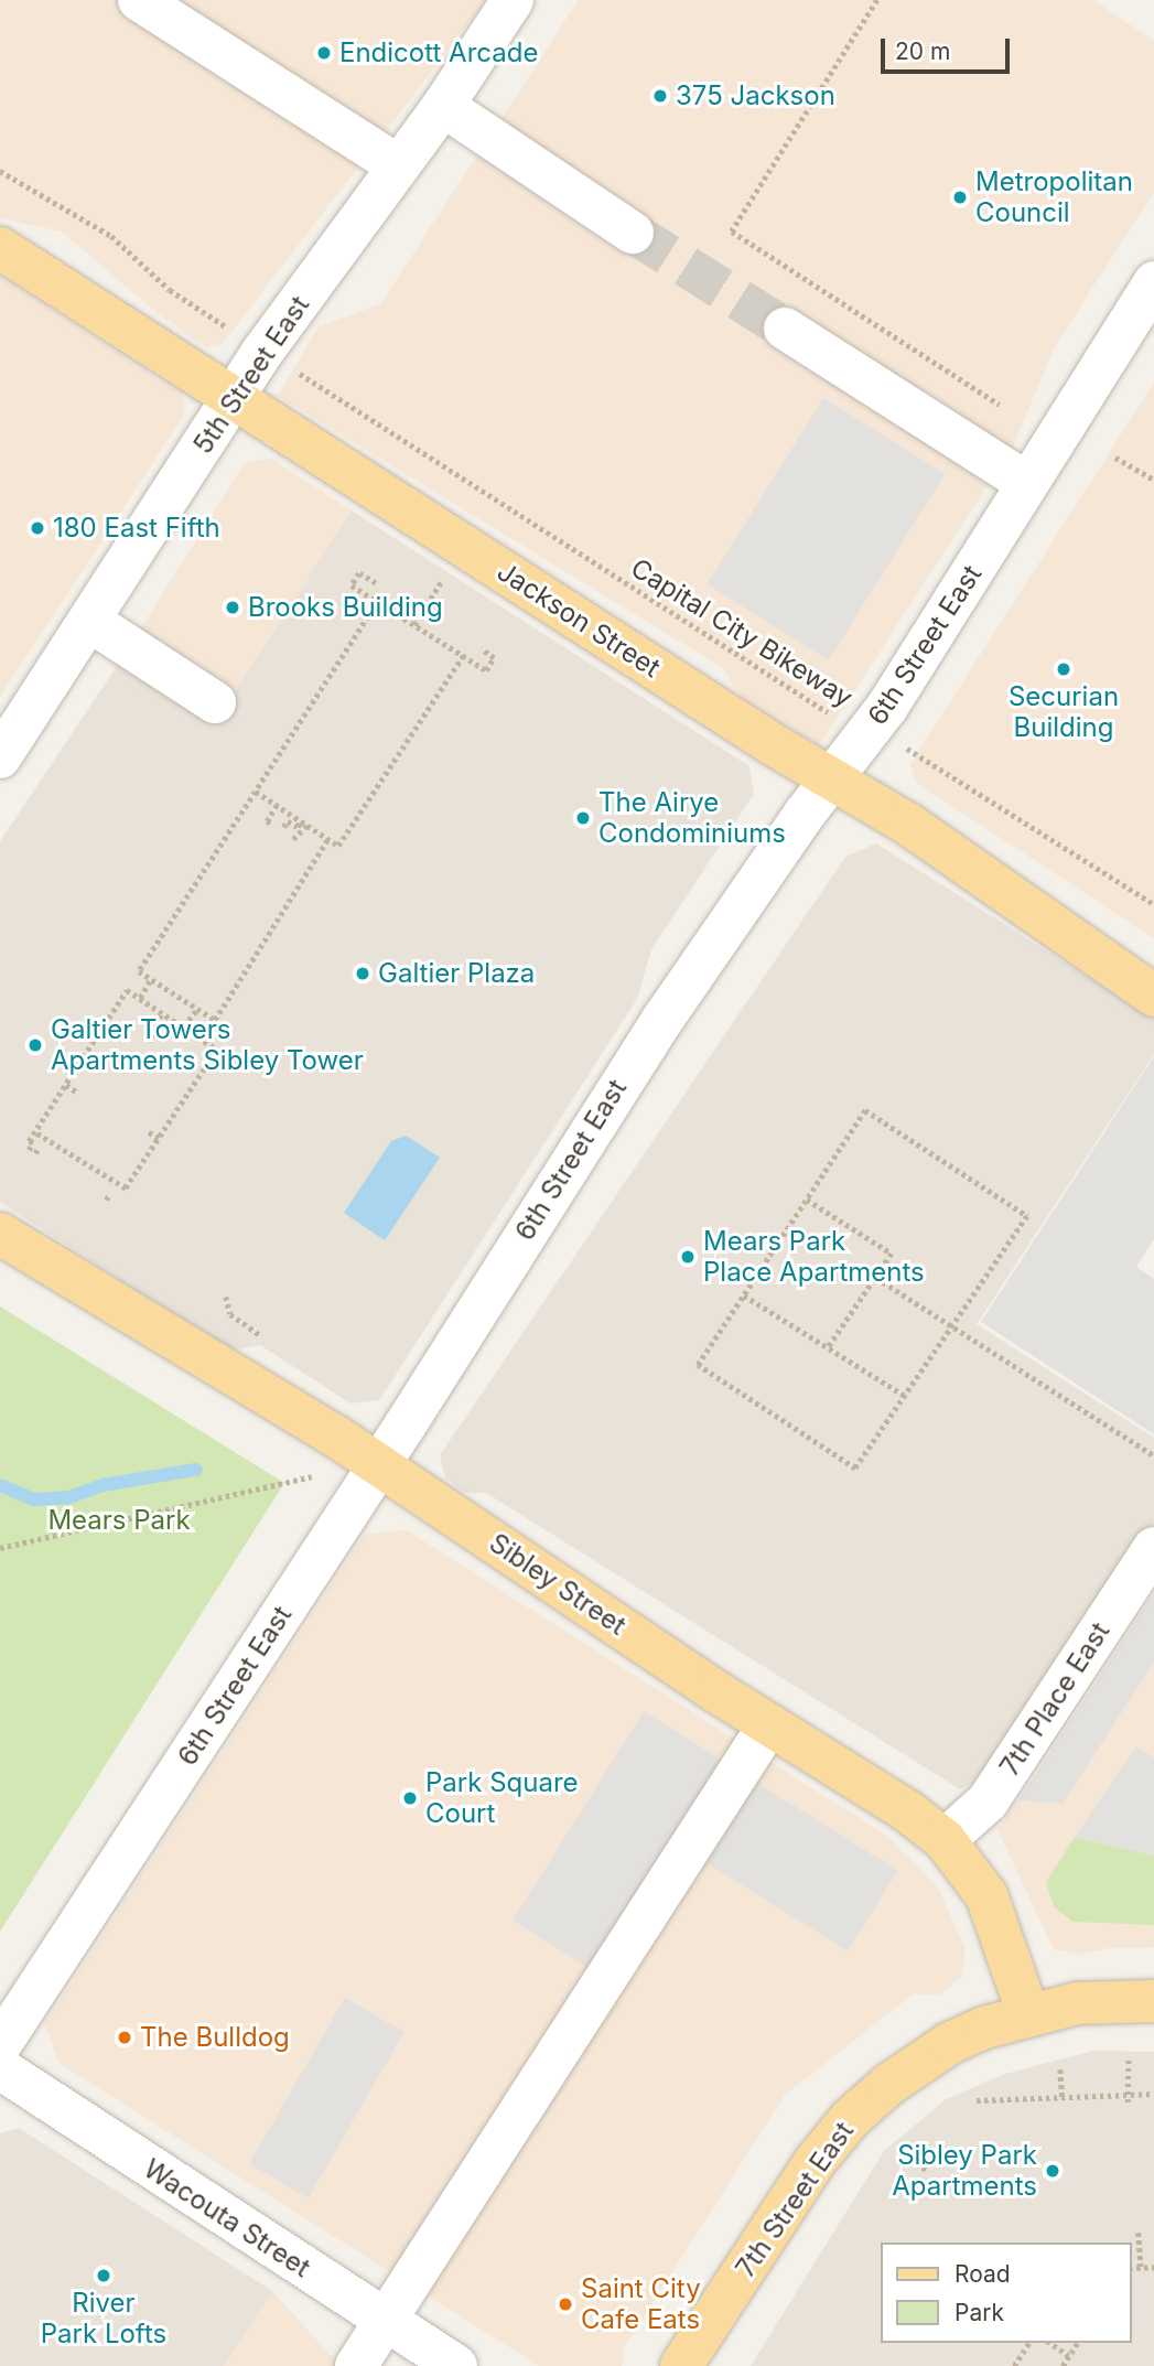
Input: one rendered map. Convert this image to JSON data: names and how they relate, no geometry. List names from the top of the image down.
{
  "streets": {
    "main road": ["Jackson Street", "Sibley Street", "7th Street East"],
    "street": [
      "5th Street East",
      "6th Street East",
      "7th Place East",
      "Wacouta Street"
    ],
    "path": ["Capital City Bikeway"]
  },
  "crossings": [
    ["5th Street East", "Jackson Street"],
    ["Jackson Street", "6th Street East"],
    ["Capital City Bikeway", "6th Street East"],
    ["6th Street East", "Sibley Street"],
    ["Sibley Street", "7th Place East"],
    ["Sibley Street", "7th Street East"]
  ],
  "parks": ["Mears Park"],
  "places": [
    "Endicott Arcade",
    "375 Jackson",
    "Metropolitan Council",
    "180 East Fifth",
    "Brooks Building",
    "Securian Building",
    "The Airye Condominiums",
    "Galtier Plaza",
    "Galtier Towers Apartments Sibley Tower",
    "Mears Park Place Apartments",
    "Park Square Court",
    "The Bulldog",
    "Sibley Park Apartments",
    "River Park Lofts",
    "Saint City Cafe Eats"
  ],
  "legend": ["Road", "Park"],
  "scale_bar": "20 m"
}
